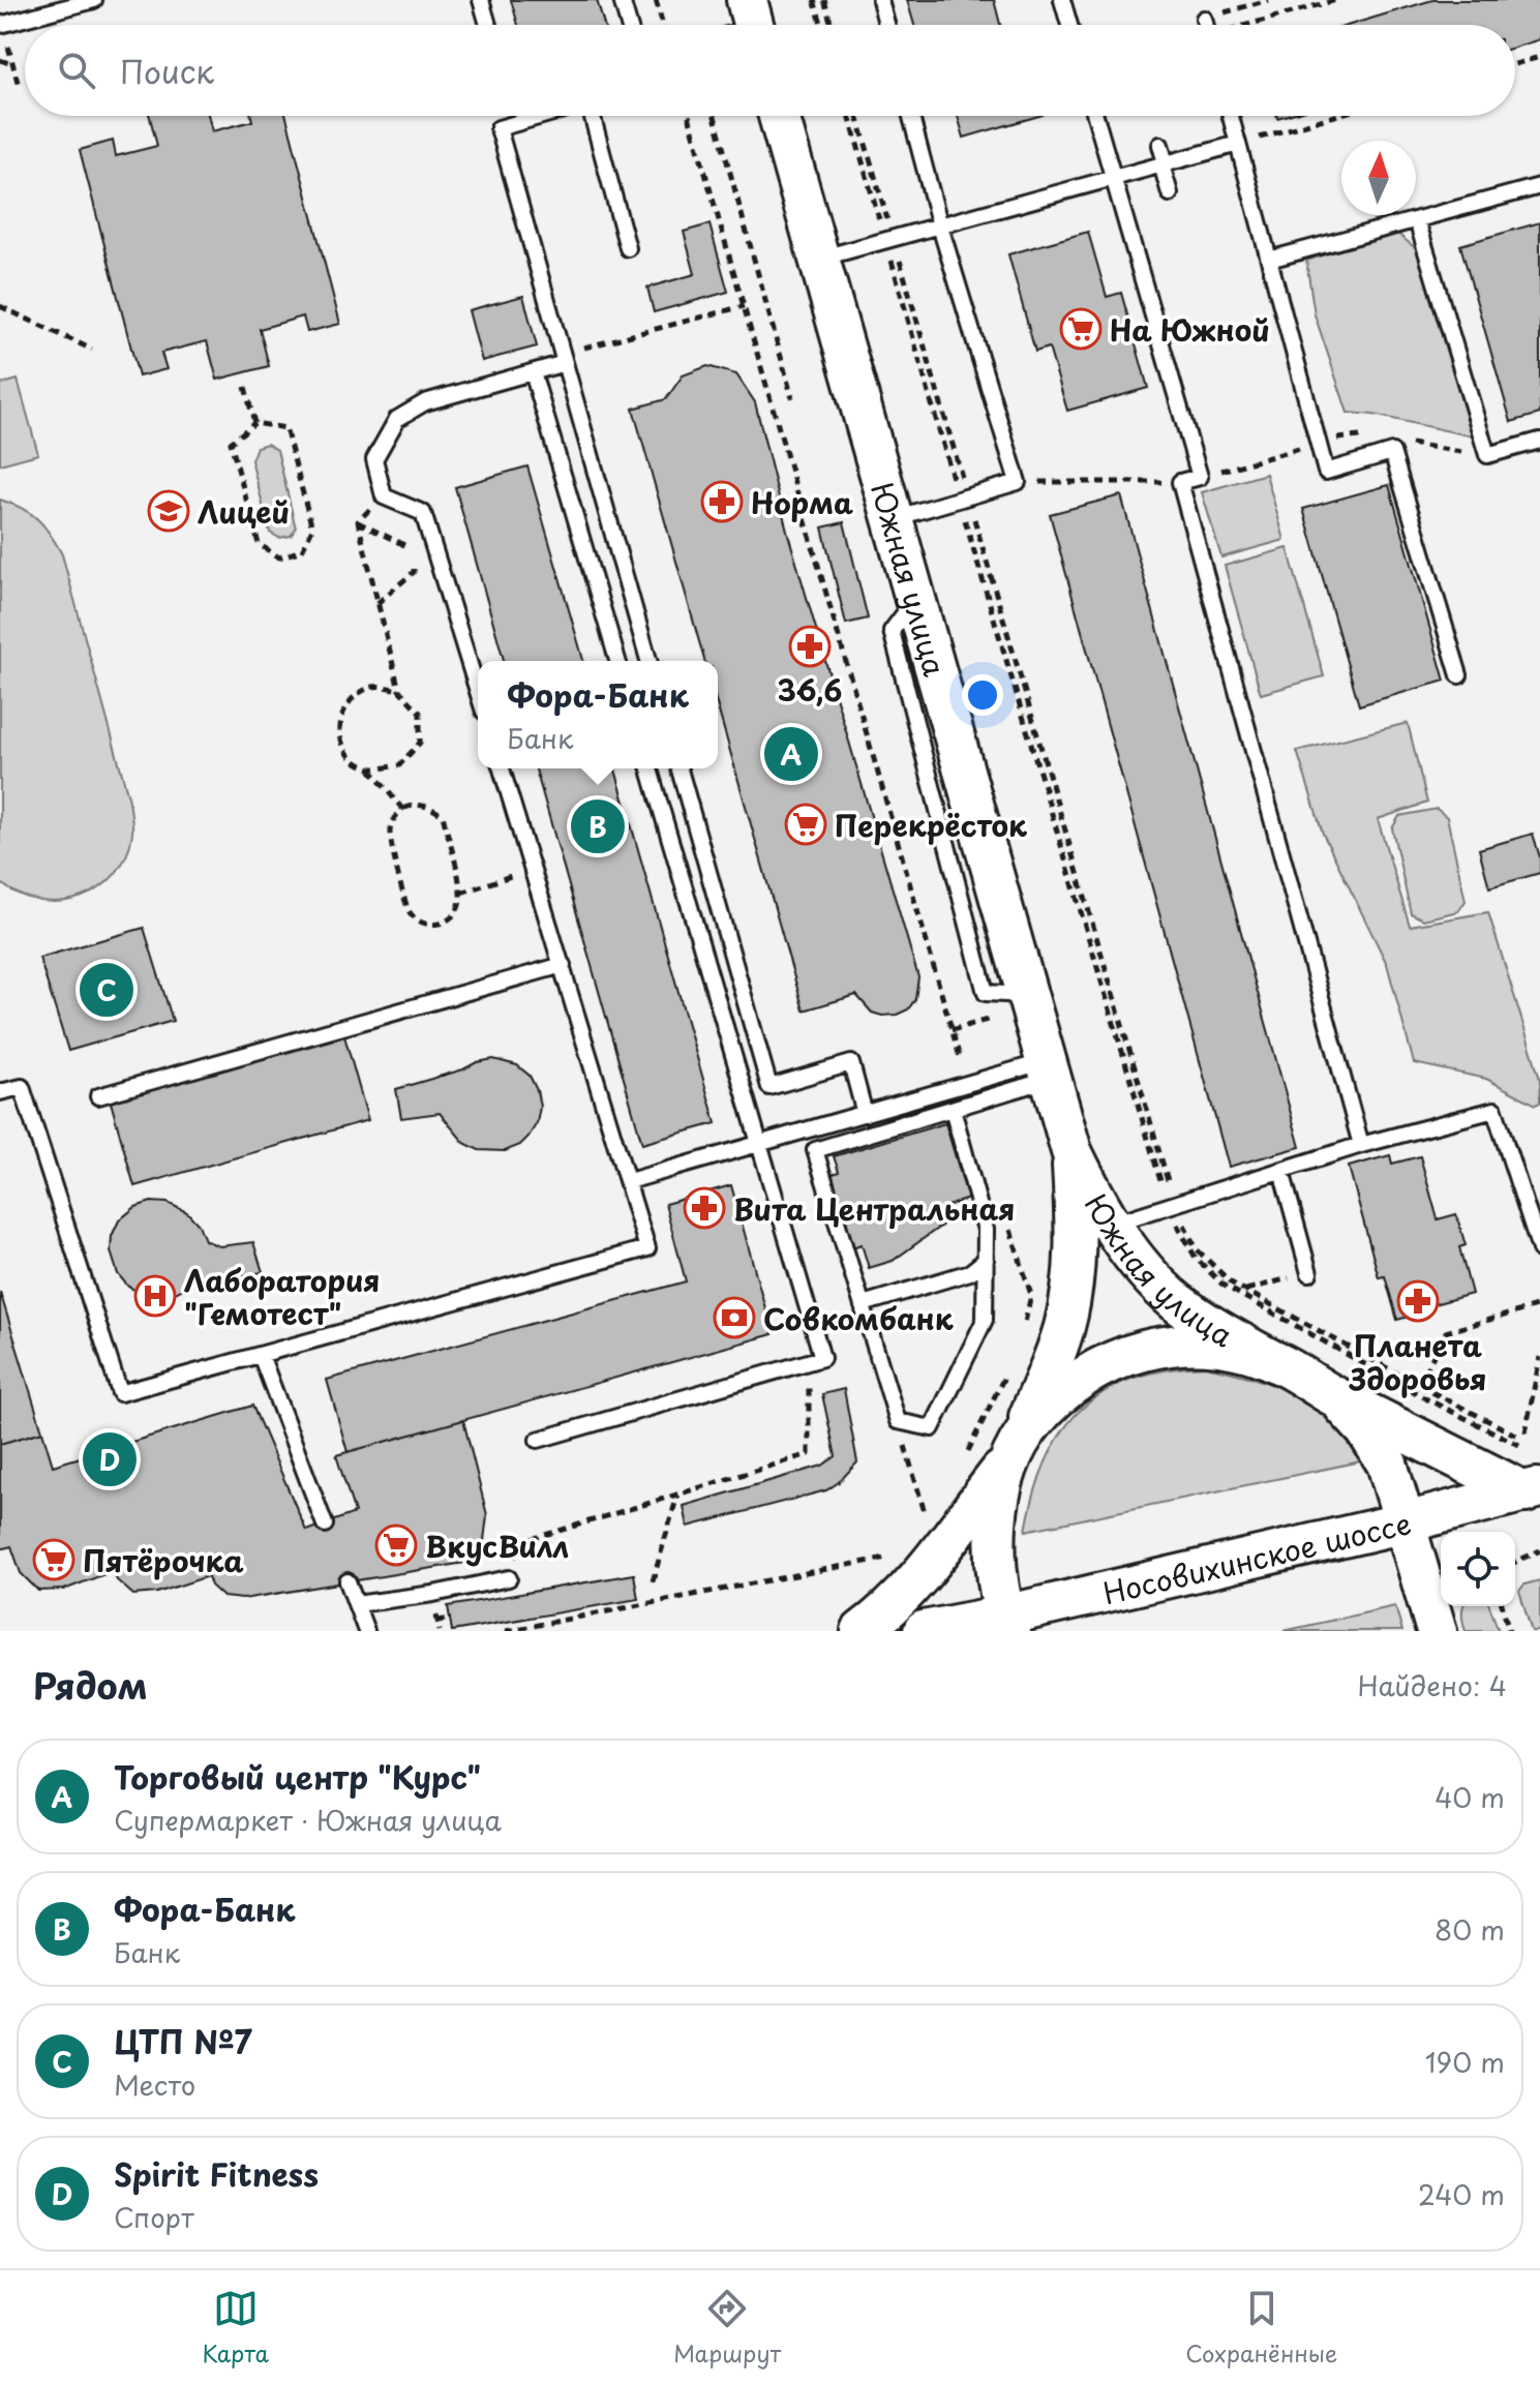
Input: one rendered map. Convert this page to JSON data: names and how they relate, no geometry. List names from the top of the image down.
{
  "streets": {
    "street": ["Южная улица", "Носовихинское шоссе"]
  },
  "places": {
    "supermarket": [
      "На Южной",
      "Перекрёсток",
      "ВкусВилл",
      "Пятёрочка"
    ],
    "pharmacy": [
      "Норма",
      "36,6",
      "Вита Центральная",
      "Планета Здоровья"
    ],
    "school or university": ["Лицей"],
    "hospital": ["Лаборатория \"Гемотест\""],
    "bank": ["Совкомбанк"]
  },
  "north": "top",
  "page": {
    "search": "Поиск",
    "popup": ["Фора-Банк", "Банк"],
    "pins": [
      "A",
      "B",
      "C",
      "D"
    ],
    "heading": ["Рядом", "Найдено: 4"],
    "list": [
      {
        "mark": "A",
        "name": "Торговый центр \"Курс\"",
        "note": "Супермаркет · Южная улица",
        "value": "40 m"
      },
      {
        "mark": "B",
        "name": "Фора-Банк",
        "note": "Банк",
        "value": "80 m"
      },
      {
        "mark": "C",
        "name": "ЦТП №7",
        "note": "Место",
        "value": "190 m"
      },
      {
        "mark": "D",
        "name": "Spirit Fitness",
        "note": "Спорт",
        "value": "240 m"
      }
    ],
    "nav": ["Карта", "Маршрут", "Сохранённые"]
  }
}
